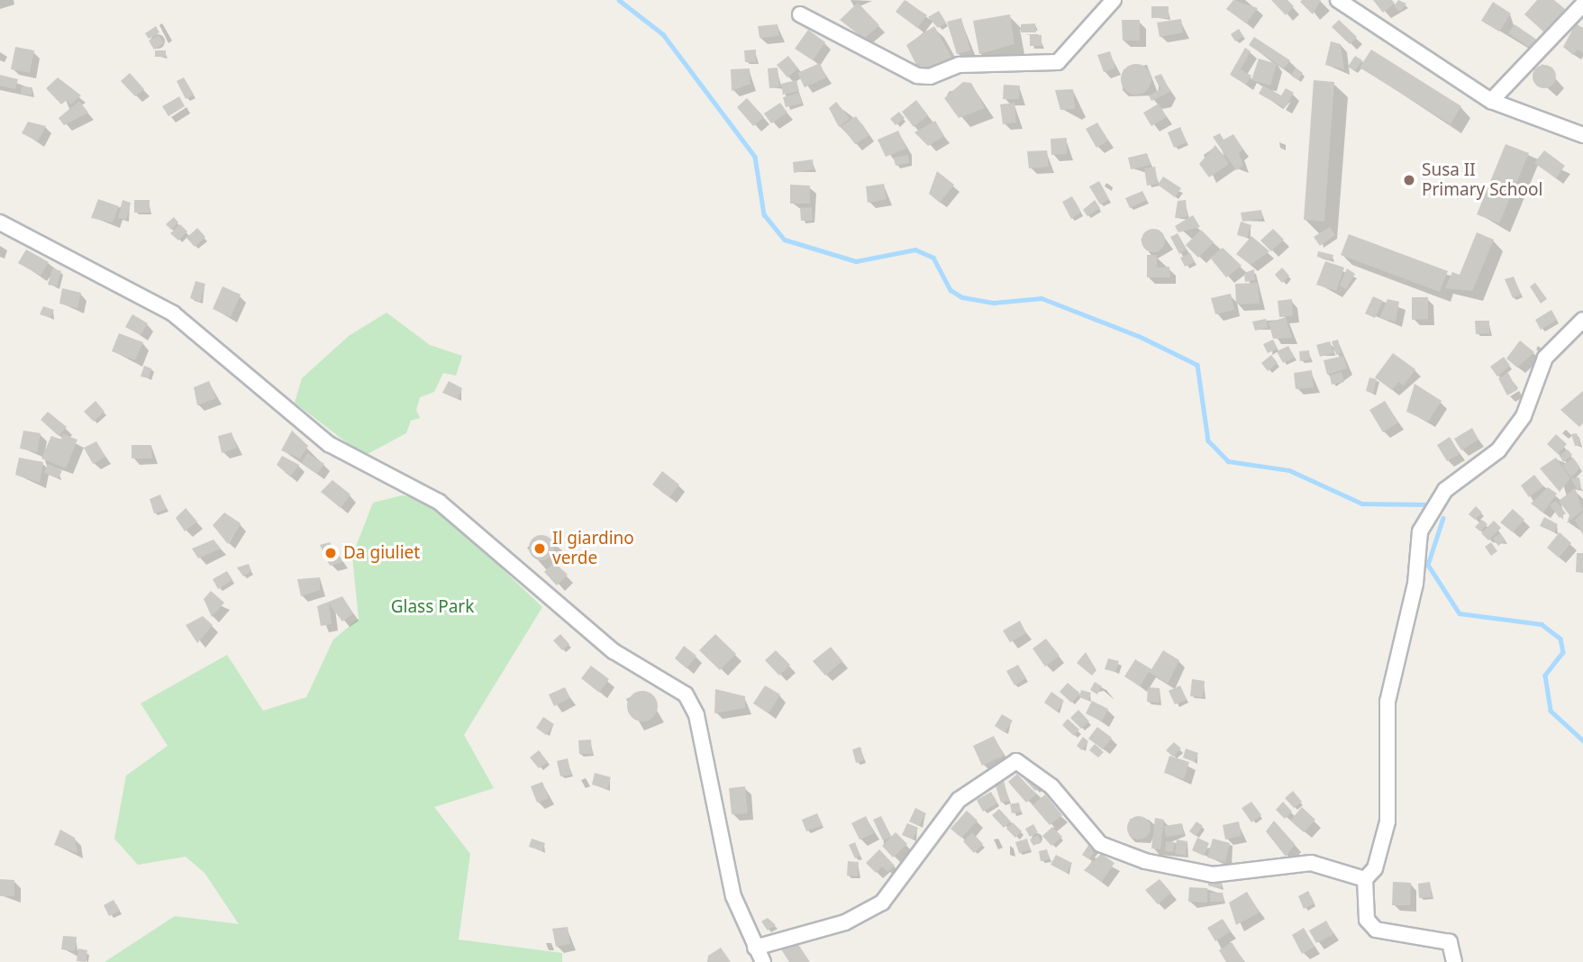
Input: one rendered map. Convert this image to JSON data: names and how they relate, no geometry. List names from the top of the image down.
{
  "parks": ["Glass Park"],
  "places": ["Susa II Primary School", "Il giardino verde", "Da giuliet"]
}
